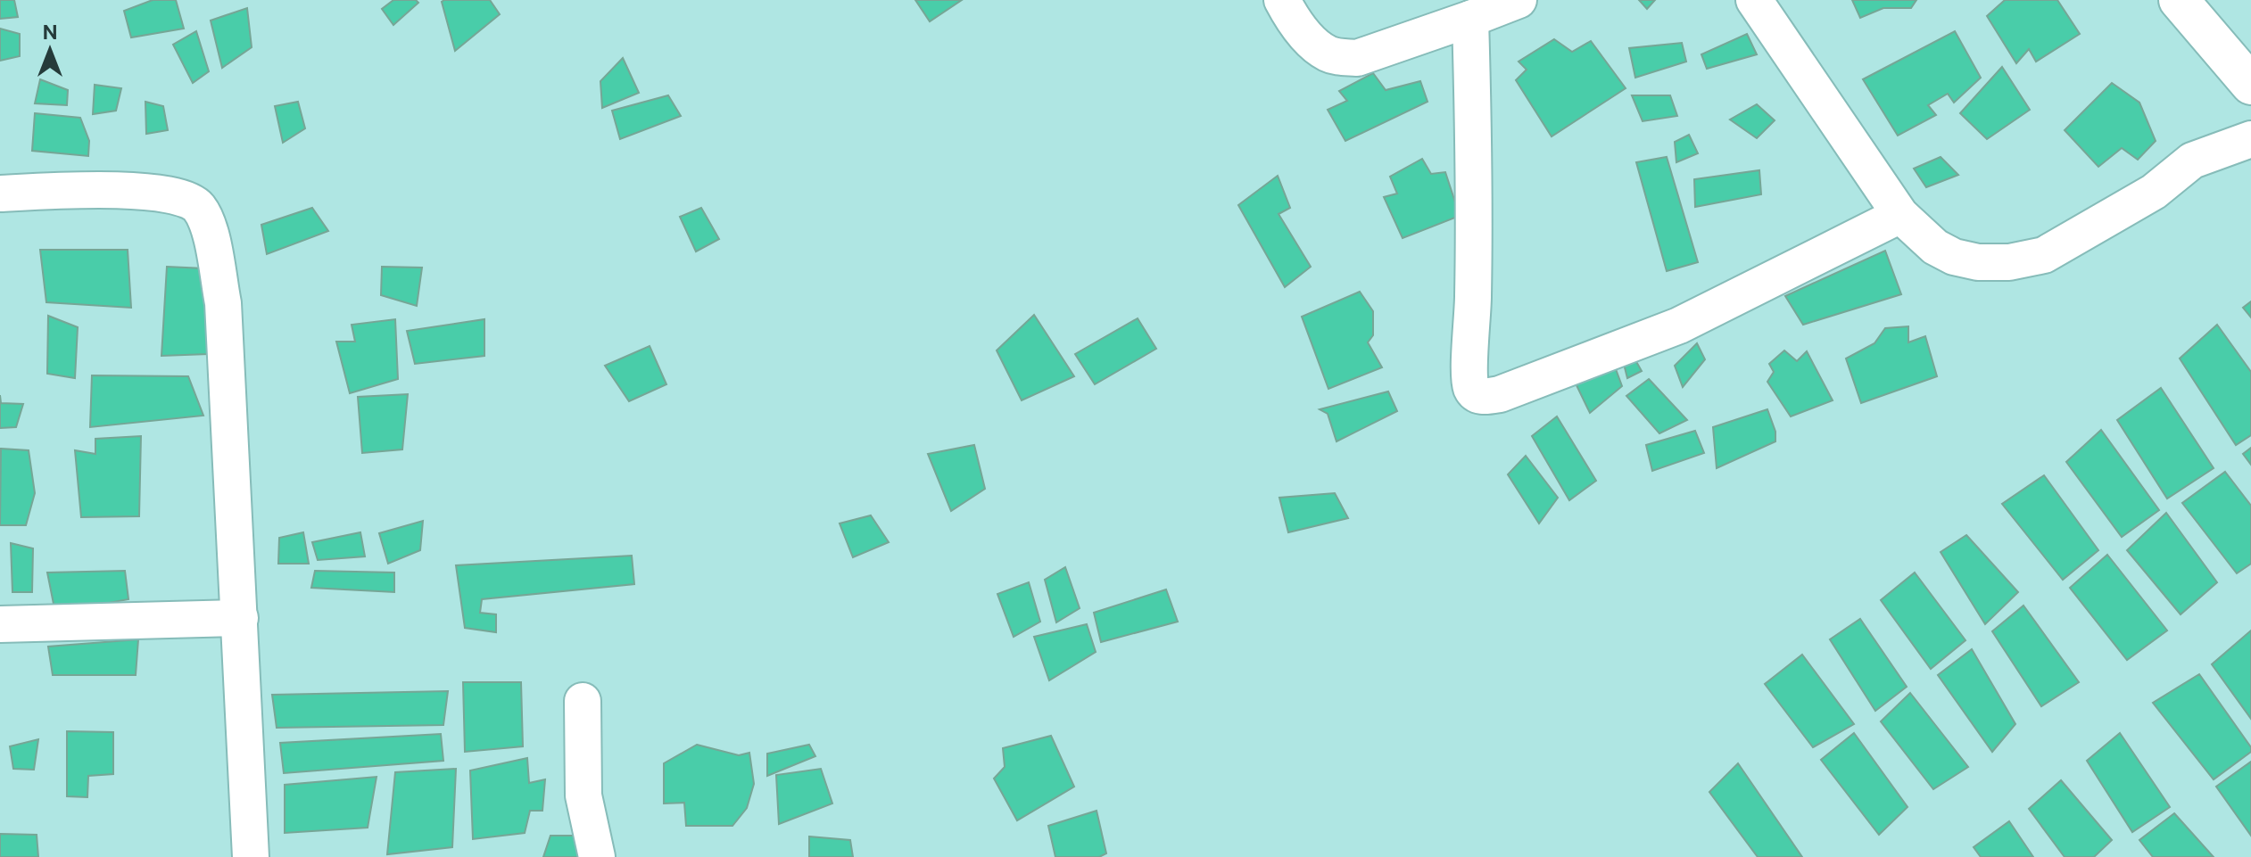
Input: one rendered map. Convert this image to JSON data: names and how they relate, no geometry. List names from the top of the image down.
{
  "north": "top"
}
